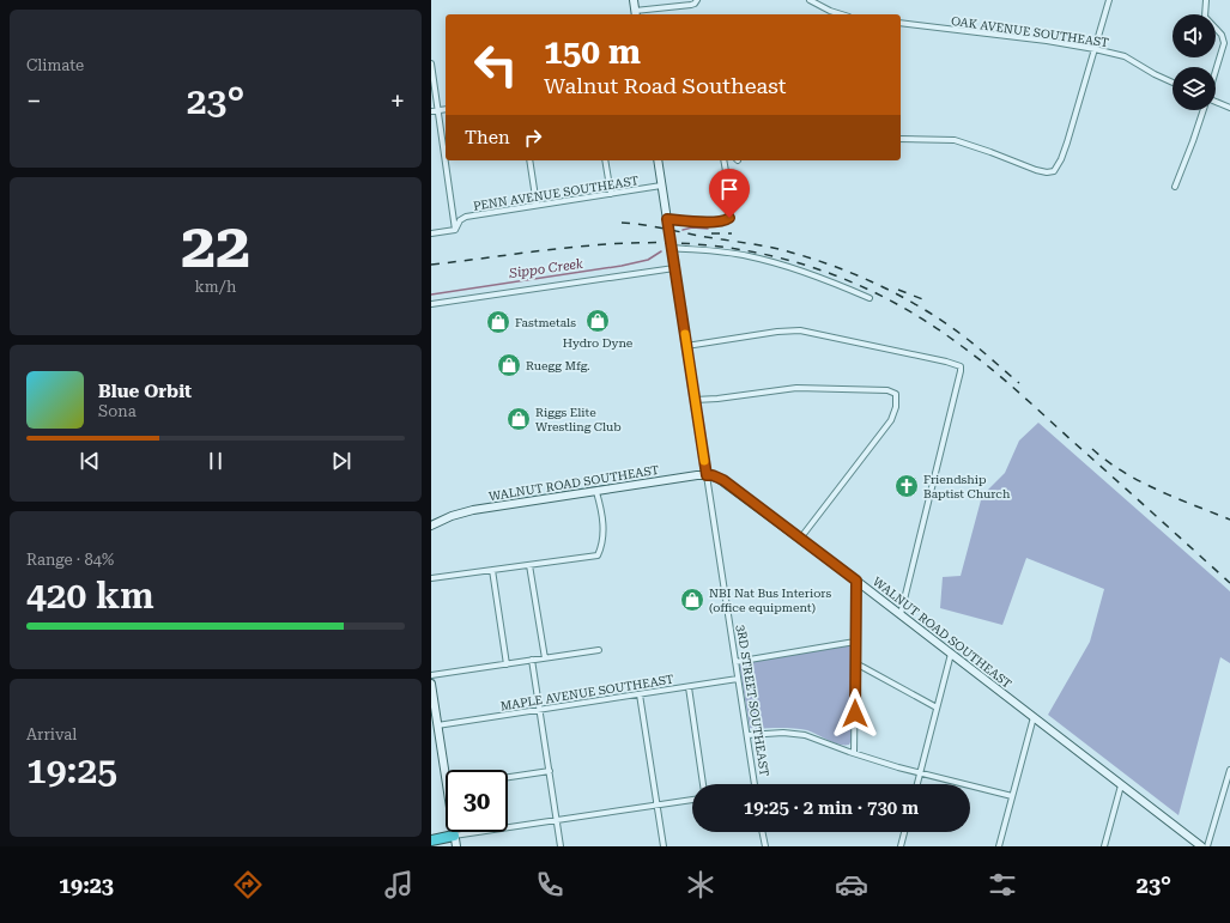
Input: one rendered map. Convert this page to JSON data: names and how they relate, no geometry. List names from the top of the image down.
{
  "streets": {
    "main road": ["WALNUT ROAD SOUTHEAST", "3RD STREET SOUTHEAST"],
    "street": ["OAK AVENUE SOUTHEAST", "PENN AVENUE SOUTHEAST", "MAPLE AVENUE SOUTHEAST"]
  },
  "crossings": [
    ["PENN AVENUE SOUTHEAST", "3RD STREET SOUTHEAST"],
    ["WALNUT ROAD SOUTHEAST", "3RD STREET SOUTHEAST"],
    ["MAPLE AVENUE SOUTHEAST", "3RD STREET SOUTHEAST"]
  ],
  "water": ["Sippo Creek"],
  "places": {
    "shop": [
      "Hydro Dyne",
      "Fastmetals",
      "Ruegg Mfg.",
      "Riggs Elite Wrestling Club",
      "NBI Nat Bus Interiors (office equipment)"
    ],
    "church": ["Friendship Baptist Church"]
  },
  "page": {
    "tile": [
      "Climate",
      ["22", "km/h"],
      ["Range · 84%", "420 km"],
      ["Arrival", "19:25"]
    ],
    "turn": ["150 m", "Walnut Road Southeast"],
    "heat": ["−", "23°", "+"],
    "then": "Then",
    "song": ["Blue Orbit", "Sona"],
    "limit": "30",
    "trip": "19:25 · 2 min · 730 m",
    "tabs": ["19:23", "23°"]
  }
}
